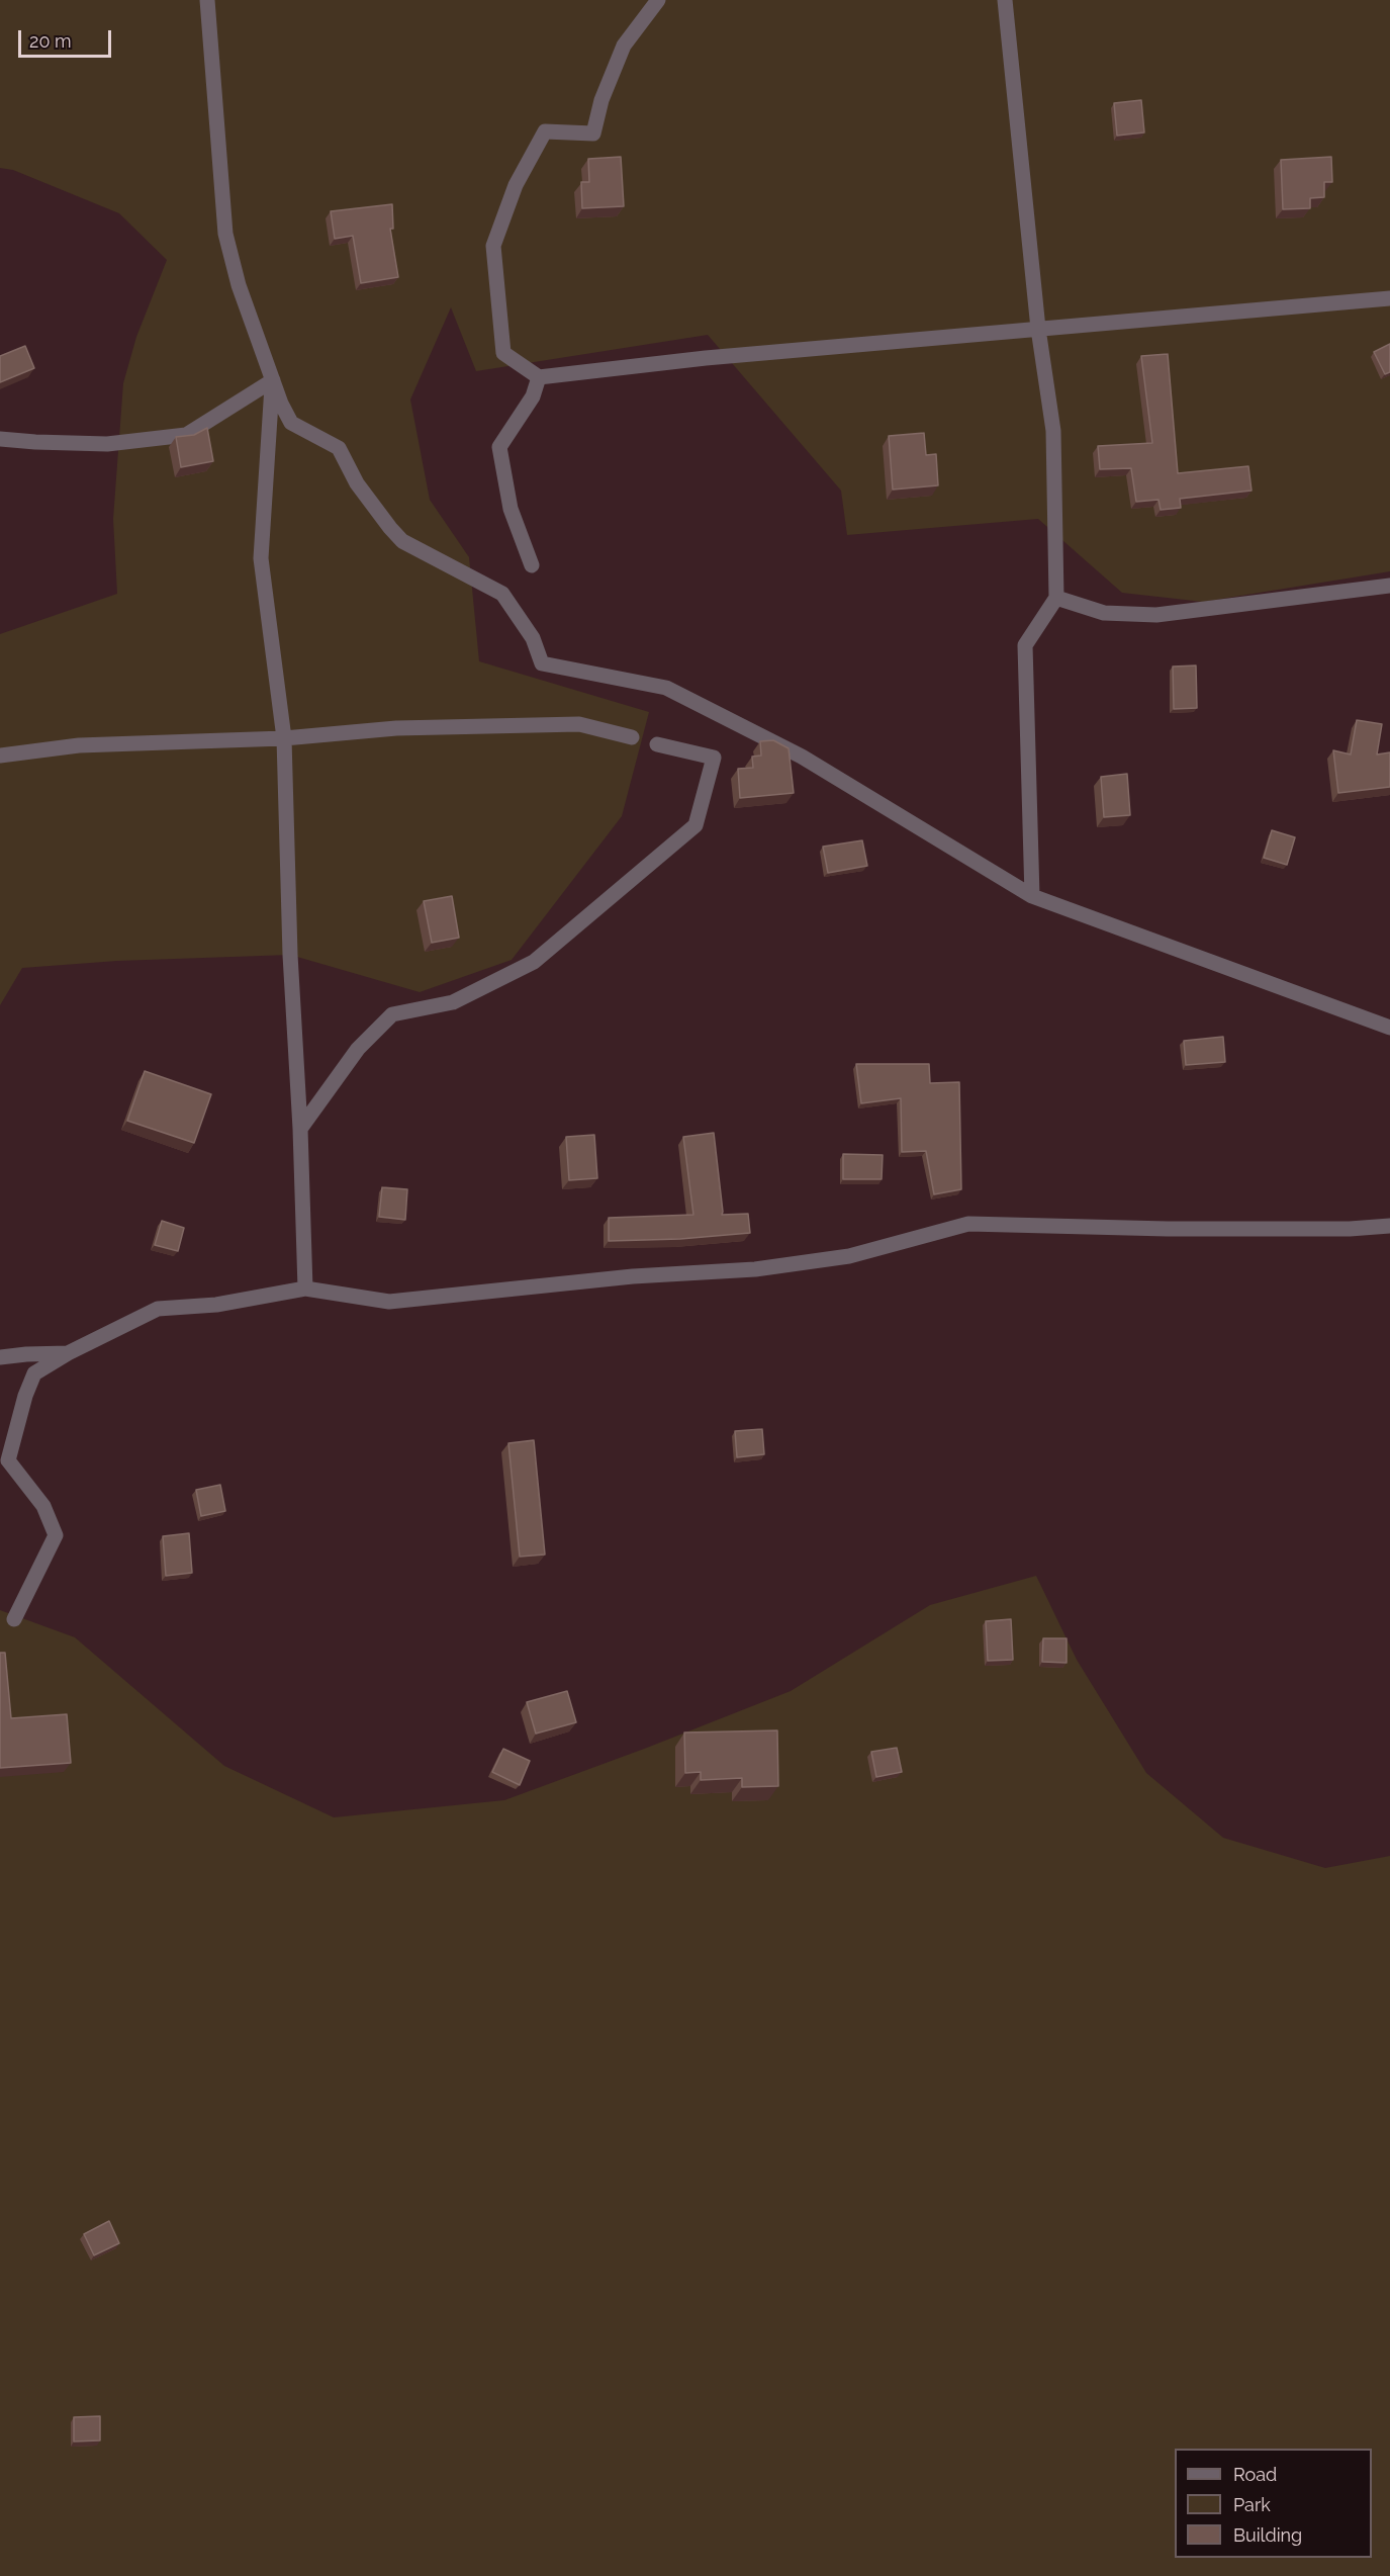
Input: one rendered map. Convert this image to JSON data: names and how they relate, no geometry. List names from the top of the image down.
{
  "legend": ["Road", "Park", "Building"],
  "scale_bar": "20 m"
}
